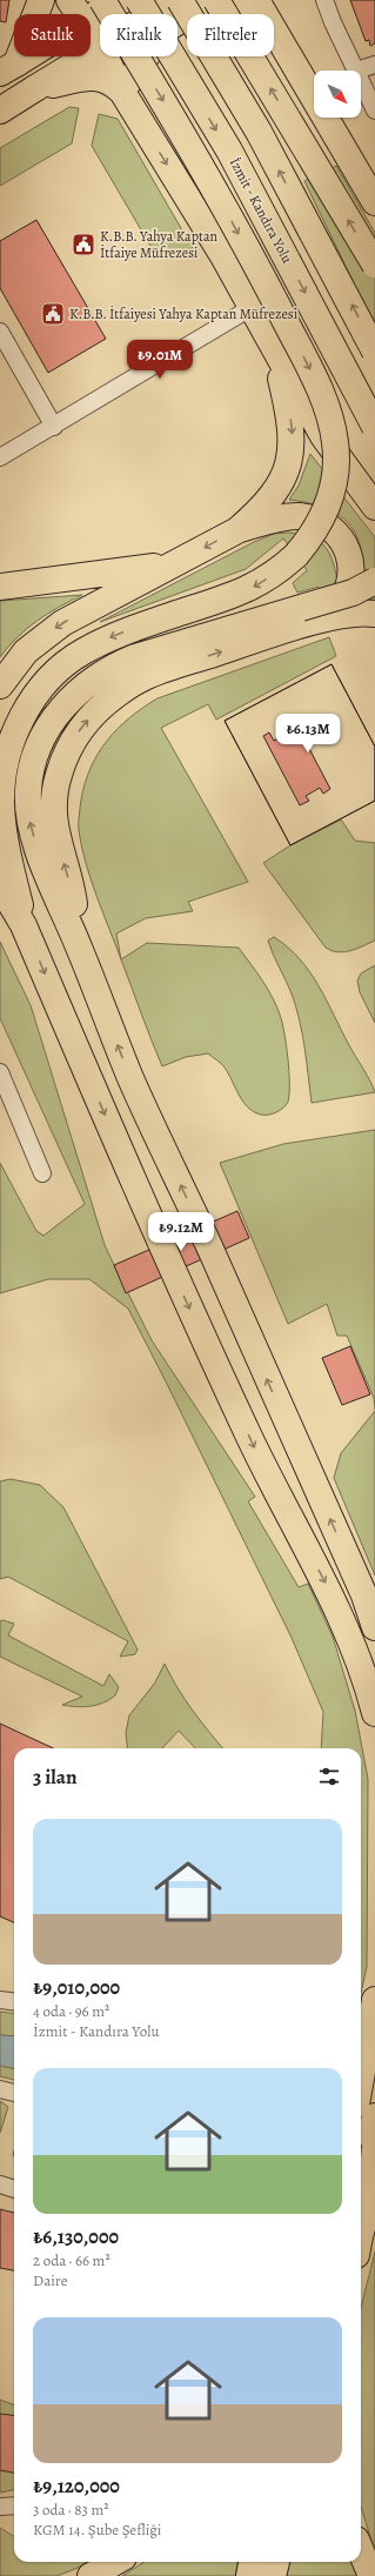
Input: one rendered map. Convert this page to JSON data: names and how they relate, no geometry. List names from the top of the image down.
{
  "streets": {
    "main road": ["İzmit - Kandıra Yolu"]
  },
  "places": {
    "public building": ["K.B.B. Yahya Kaptan İtfaiye Müfrezesi", "K.B.B. İtfaiyesi Yahya Kaptan Müfrezesi"]
  },
  "north": "bottom right",
  "page": {
    "chip": ["Satılık", "Kiralık", "Filtreler"],
    "price": ["₺9.01M", "₺6.13M", "₺9.12M"],
    "heading": "3 ilan",
    "list": [
      {
        "name": "₺9,010,000",
        "note": "4 oda · 96 m² · İzmit - Kandıra Yolu"
      },
      {
        "name": "₺6,130,000",
        "note": "2 oda · 66 m² · Daire"
      },
      {
        "name": "₺9,120,000",
        "note": "3 oda · 83 m² · KGM 14. Şube Şefliği"
      }
    ]
  }
}
